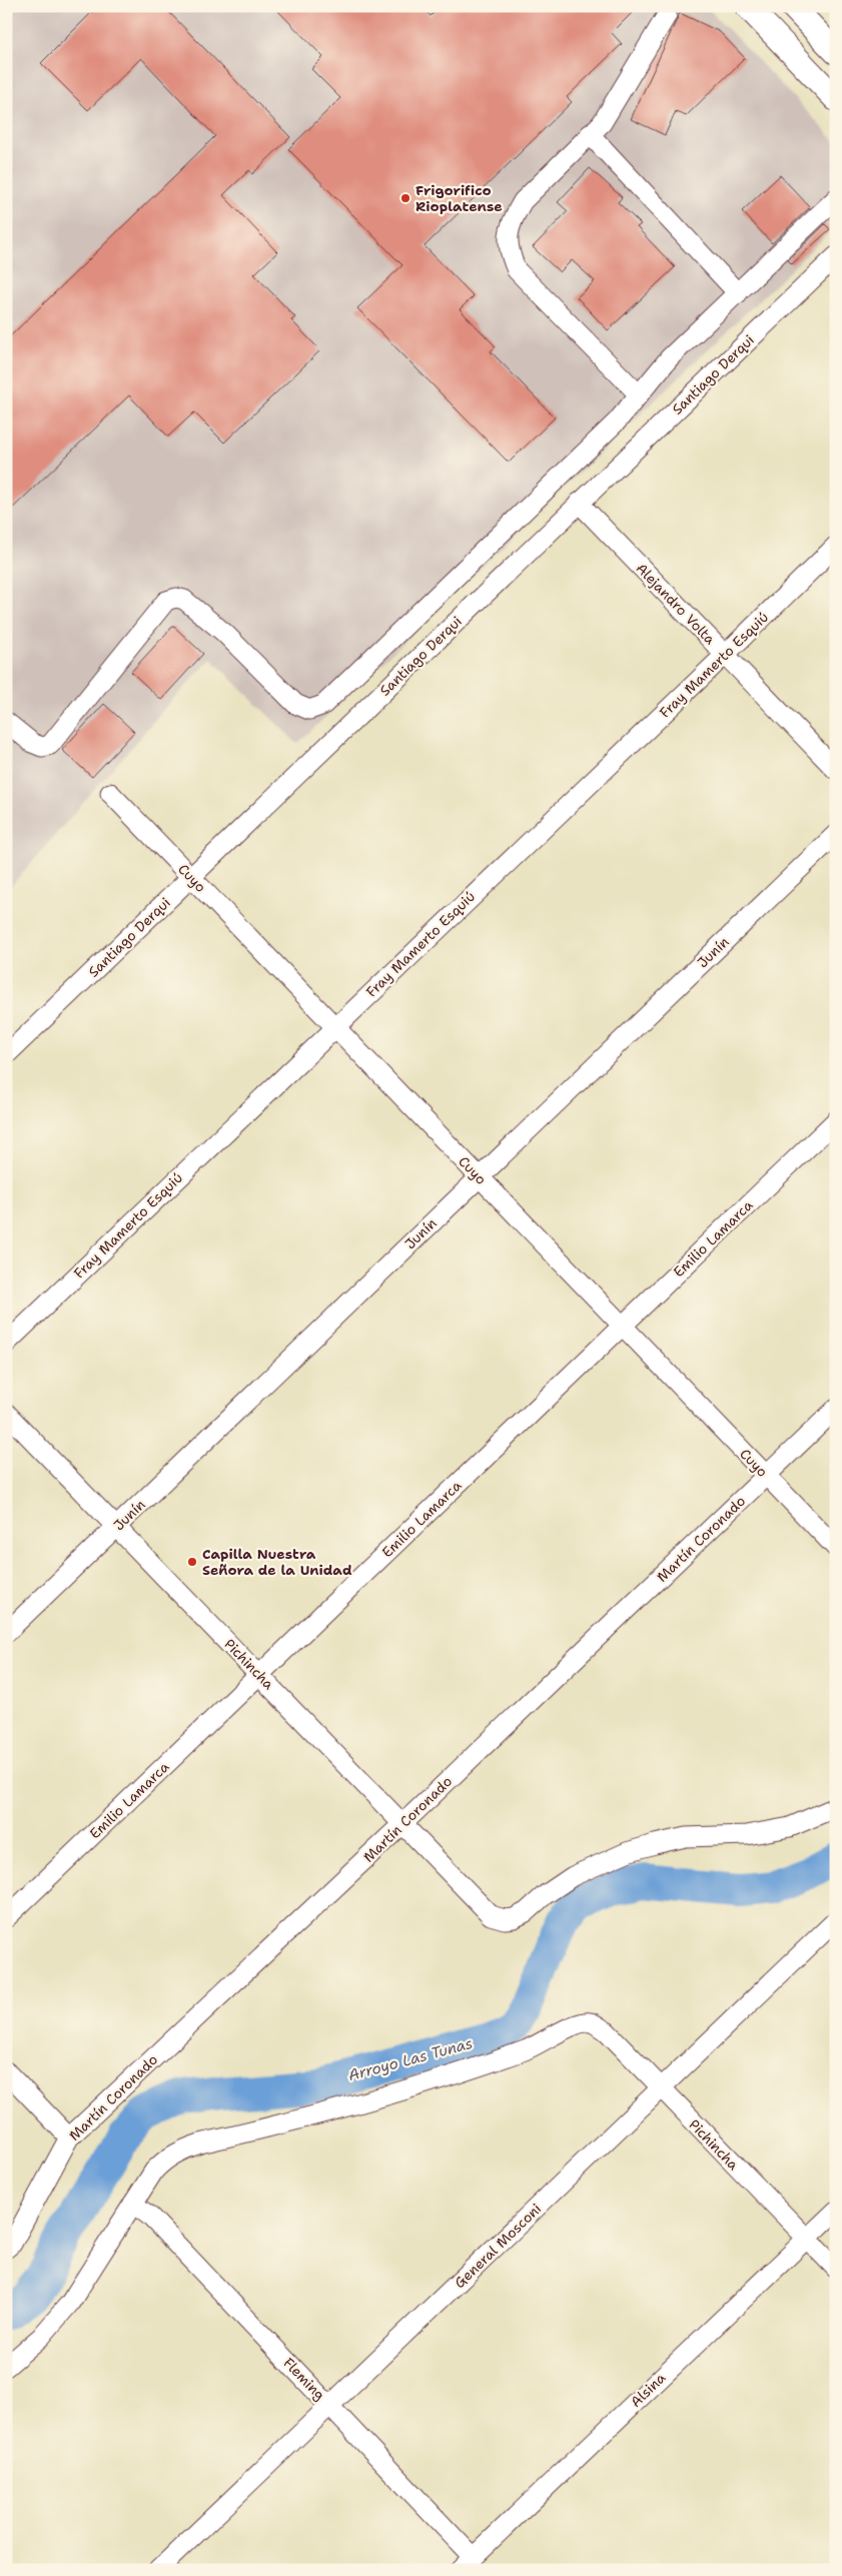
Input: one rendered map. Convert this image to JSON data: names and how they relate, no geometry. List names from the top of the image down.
{
  "streets": {
    "street": [
      "Santiago Derqui",
      "Alejandro Volta",
      "Fray Mamerto Esquiú",
      "Cuyo",
      "Junín",
      "Emilio Lamarca",
      "Martín Coronado",
      "Pichincha",
      "General Mosconi",
      "Fleming",
      "Alsina"
    ]
  },
  "crossings": [
    ["Santiago Derqui", "Alejandro Volta"],
    ["Santiago Derqui", "Cuyo"],
    ["Alejandro Volta", "Fray Mamerto Esquiú"],
    ["Fray Mamerto Esquiú", "Cuyo"],
    ["Cuyo", "Junín"],
    ["Cuyo", "Emilio Lamarca"],
    ["Cuyo", "Martín Coronado"],
    ["Junín", "Pichincha"],
    ["Emilio Lamarca", "Pichincha"],
    ["Martín Coronado", "Pichincha"],
    ["Pichincha", "General Mosconi"],
    ["Pichincha", "Fleming"],
    ["Pichincha", "Alsina"],
    ["General Mosconi", "Fleming"],
    ["Fleming", "Alsina"]
  ],
  "water": ["Arroyo Las Tunas"],
  "places": ["Frigorifico Rioplatense", "Capilla Nuestra Señora de la Unidad"]
}
